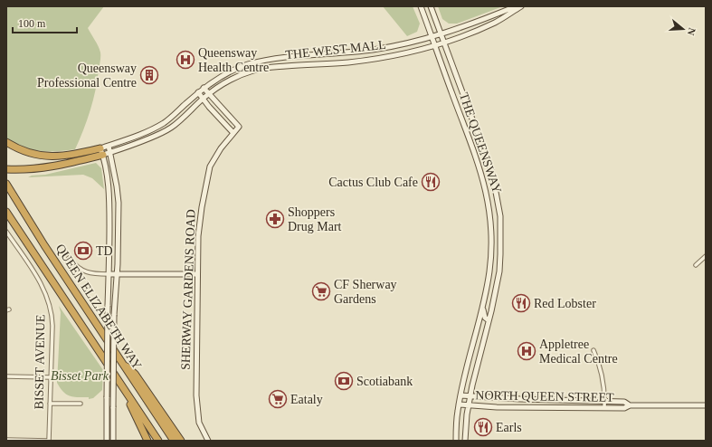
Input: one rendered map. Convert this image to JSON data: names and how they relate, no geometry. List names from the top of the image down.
{
  "streets": {
    "highway": ["QUEEN ELIZABETH WAY"],
    "main road": [
      "THE WEST MALL",
      "THE QUEENSWAY",
      "SHERWAY GARDENS ROAD",
      "NORTH QUEEN STREET"
    ],
    "street": ["BISSET AVENUE"]
  },
  "crossings": [
    ["THE WEST MALL", "THE QUEENSWAY"],
    ["THE WEST MALL", "SHERWAY GARDENS ROAD"],
    ["THE QUEENSWAY", "NORTH QUEEN STREET"]
  ],
  "parks": ["Bisset Park"],
  "places": {
    "hospital": ["Queensway Health Centre", "Appletree Medical Centre"],
    "building": ["Queensway Professional Centre"],
    "restaurant": ["Cactus Club Cafe", "Red Lobster", "Earls"],
    "pharmacy": ["Shoppers Drug Mart"],
    "bank": ["TD", "Scotiabank"],
    "supermarket": ["CF Sherway Gardens", "Eataly"]
  },
  "scale_bar": "100 m",
  "north": "right"
}
